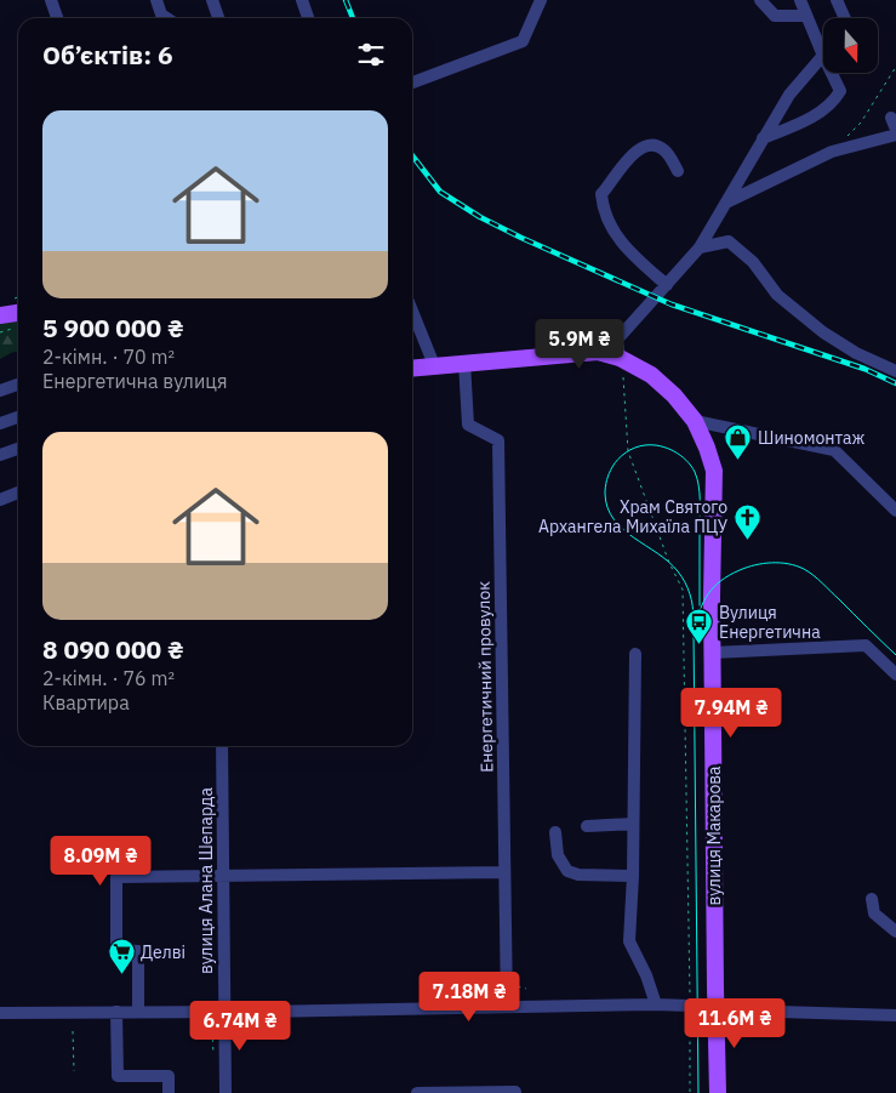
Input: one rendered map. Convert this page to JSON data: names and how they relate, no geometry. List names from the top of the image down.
{
  "streets": {
    "main road": ["вулиця Макарова"],
    "street": ["Енергетичний провулок", "вулиця Алана Шепарда"]
  },
  "crossings": [
    ["Енергетичний провулок", "вулиця Макарова"]
  ],
  "places": {
    "shop": ["Шиномонтаж"],
    "church": ["Храм Святого Архангела Михаїла ПЦУ"],
    "bus stop": ["Вулиця Енергетична"],
    "supermarket": ["Делві"]
  },
  "north": "bottom",
  "page": {
    "heading": "Об’єктів: 6",
    "list": [
      {
        "name": "5 900 000 ₴",
        "note": "2-кімн. · 70 m² · Енергетична вулиця"
      },
      {
        "name": "8 090 000 ₴",
        "note": "2-кімн. · 76 m² · Квартира"
      }
    ],
    "price": [
      "5.9M ₴",
      "7.94M ₴",
      "8.09M ₴",
      "7.18M ₴",
      "11.6M ₴",
      "6.74M ₴"
    ]
  }
}
